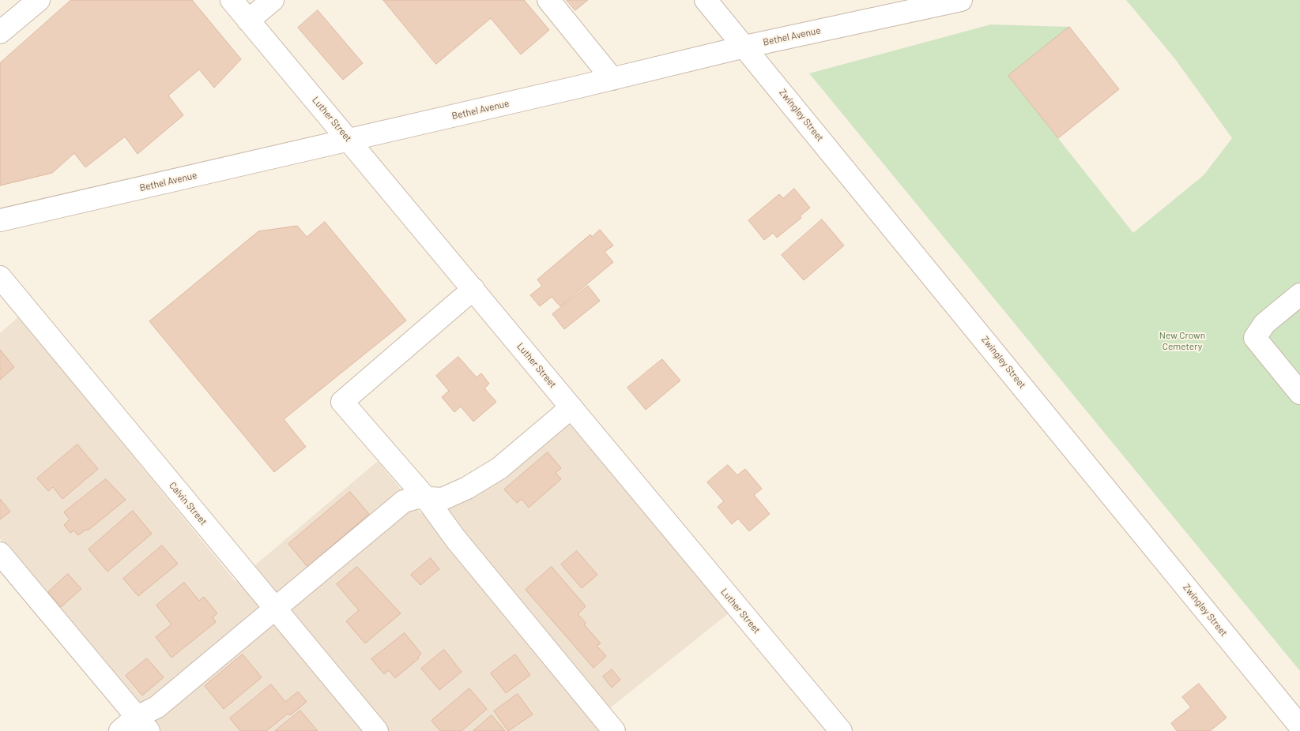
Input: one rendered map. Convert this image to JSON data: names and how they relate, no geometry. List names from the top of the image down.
{
  "streets": {
    "street": [
      "Bethel Avenue",
      "Zwingley Street",
      "Luther Street",
      "Calvin Street"
    ]
  },
  "crossings": [
    ["Bethel Avenue", "Zwingley Street"],
    ["Bethel Avenue", "Luther Street"]
  ],
  "parks": ["New Crown Cemetery"]
}
